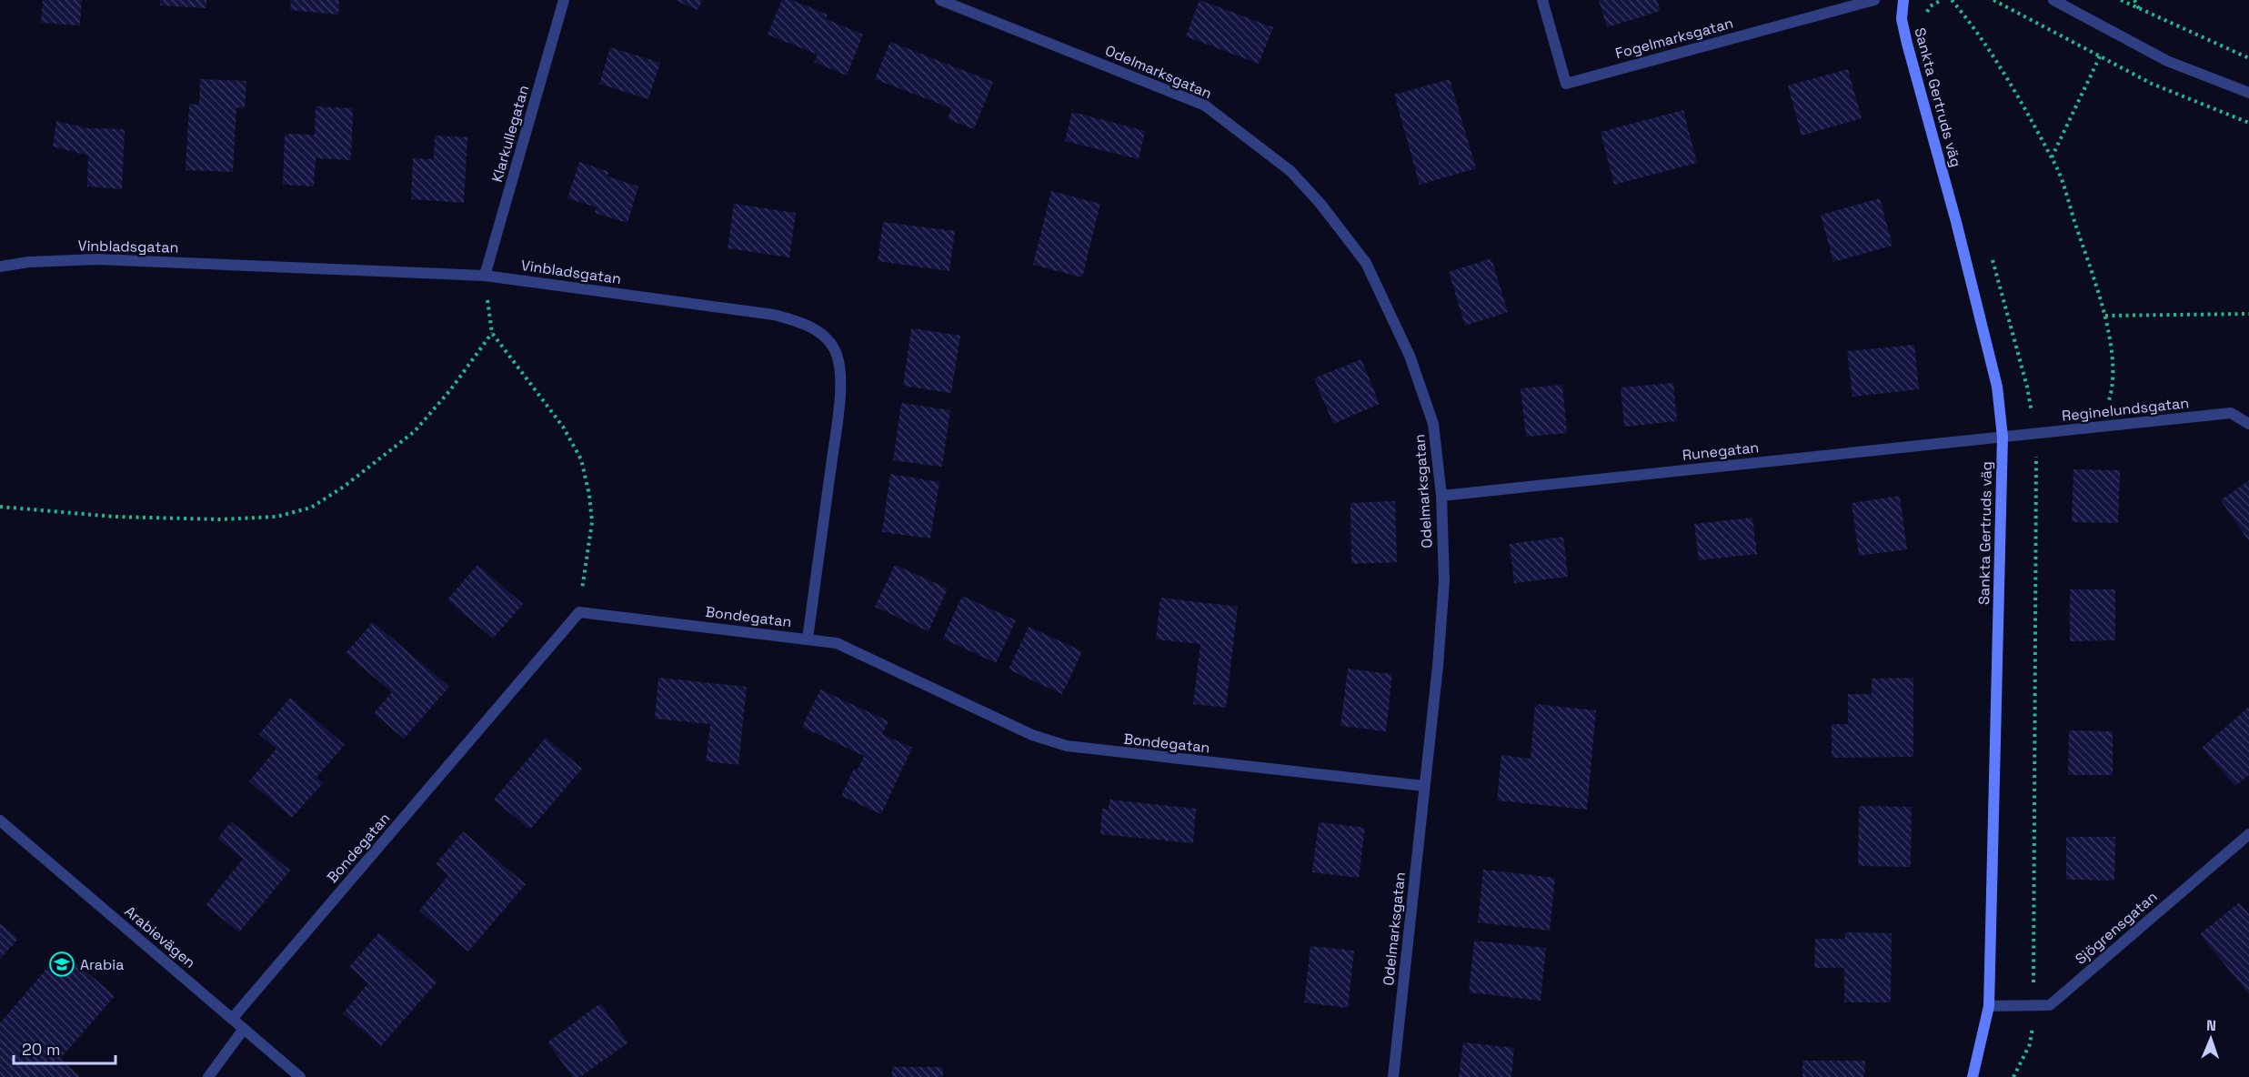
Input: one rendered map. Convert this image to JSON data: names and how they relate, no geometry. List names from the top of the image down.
{
  "streets": {
    "street": [
      "Fogelmarksgatan",
      "Odelmarksgatan",
      "Sankta Gertruds väg",
      "Klarkullegatan",
      "Vinbladsgatan",
      "Reginelundsgatan",
      "Runegatan",
      "Bondegatan",
      "Sjögrensgatan",
      "Arabievägen"
    ]
  },
  "crossings": [
    ["Odelmarksgatan", "Runegatan"],
    ["Odelmarksgatan", "Bondegatan"],
    ["Sankta Gertruds väg", "Reginelundsgatan"],
    ["Sankta Gertruds väg", "Runegatan"],
    ["Sankta Gertruds väg", "Sjögrensgatan"],
    ["Klarkullegatan", "Vinbladsgatan"],
    ["Vinbladsgatan", "Bondegatan"],
    ["Reginelundsgatan", "Runegatan"],
    ["Bondegatan", "Arabievägen"]
  ],
  "places": {
    "school or university": ["Arabia"]
  },
  "scale_bar": "20 m",
  "north": "top"
}
